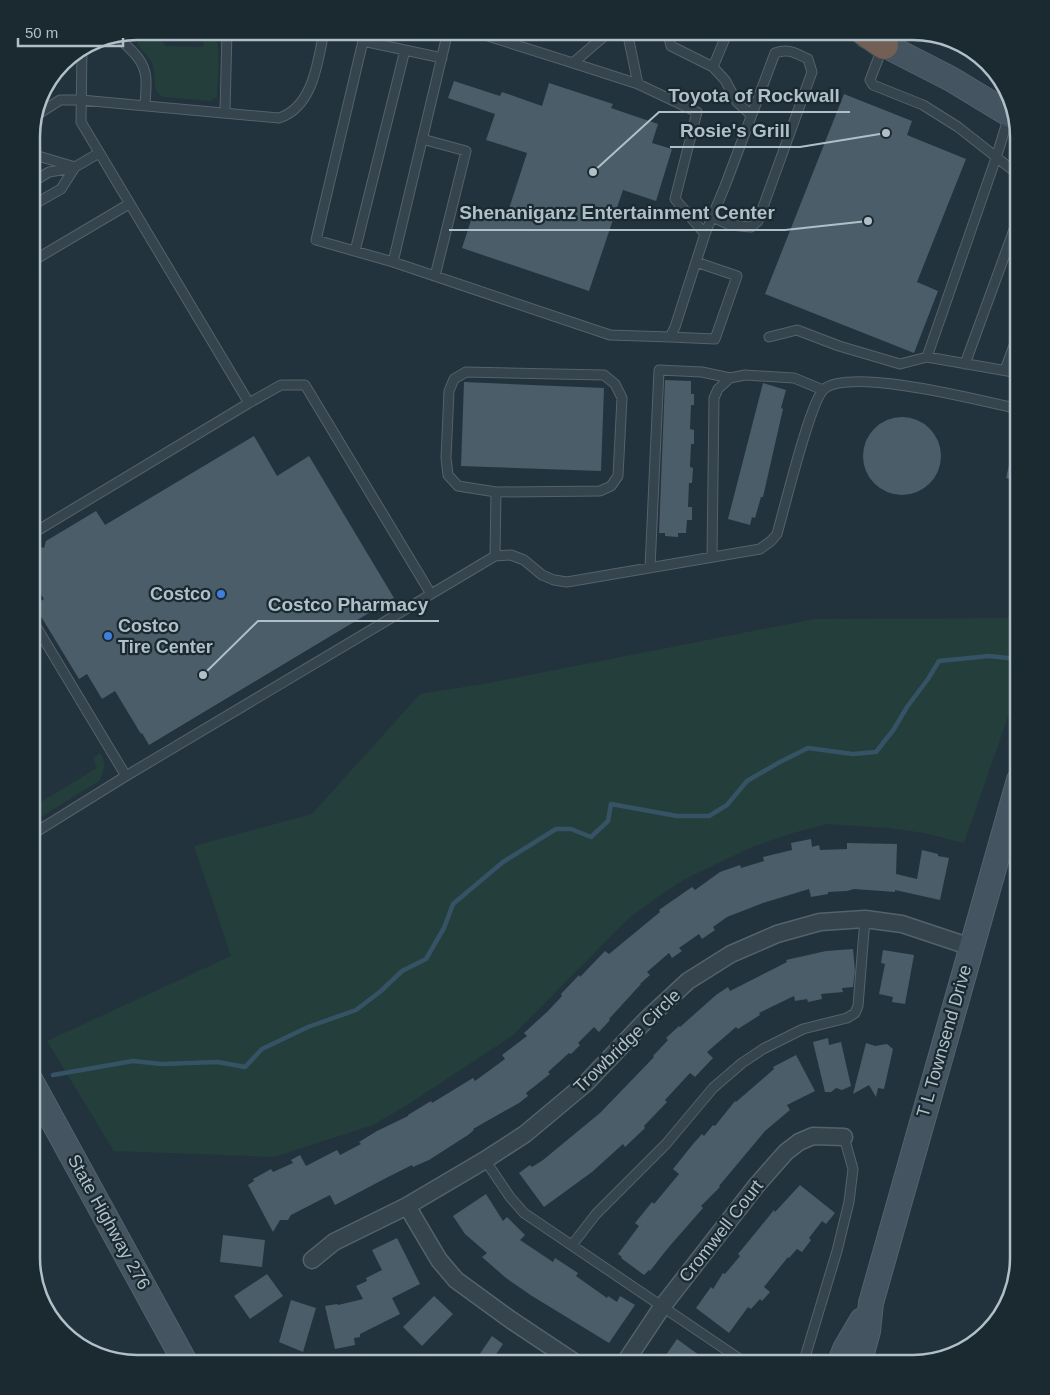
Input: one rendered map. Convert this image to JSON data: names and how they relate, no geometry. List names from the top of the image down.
{
  "streets": {
    "street": [
      "Trowbridge Circle",
      "T L Townsend Drive",
      "State Highway 276",
      "Cromwell Court"
    ]
  },
  "crossings": [
    ["Trowbridge Circle", "T L Townsend Drive"]
  ],
  "places": [
    "Rosie's Grill",
    "Toyota of Rockwall",
    "Shenaniganz Entertainment Center",
    "Costco",
    "Costco Tire Center",
    "Costco Pharmacy"
  ],
  "scale_bar": "50 m"
}
